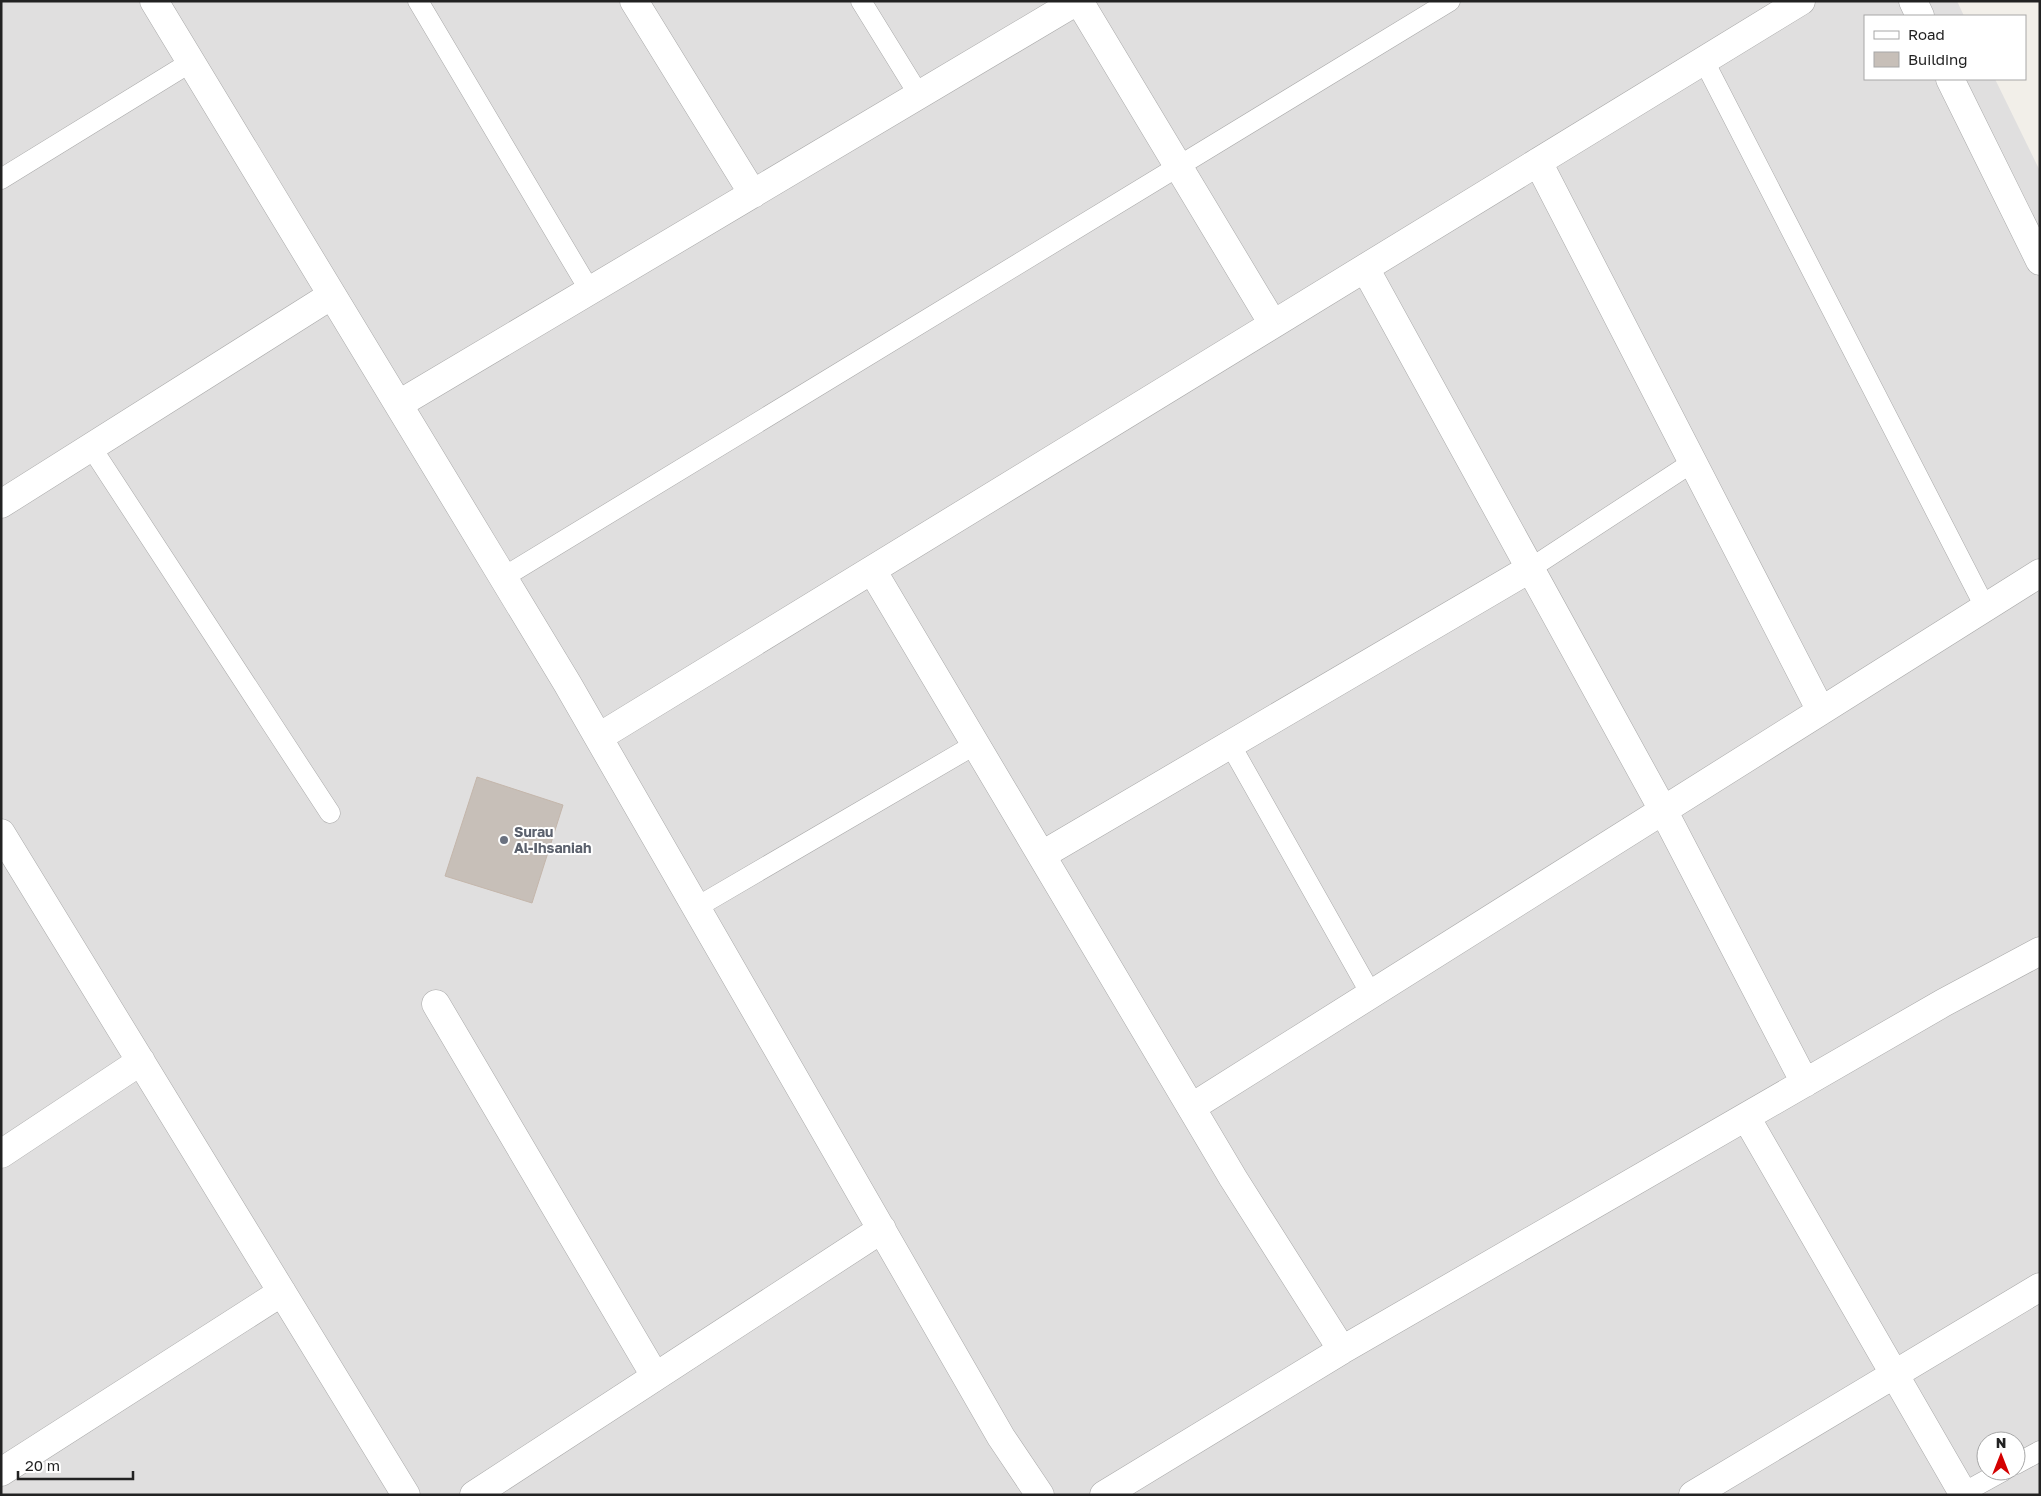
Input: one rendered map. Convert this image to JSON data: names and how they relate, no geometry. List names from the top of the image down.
{
  "places": ["Surau Al-Ihsaniah"],
  "legend": ["Road", "Building"],
  "scale_bar": "20 m",
  "north": "top"
}
